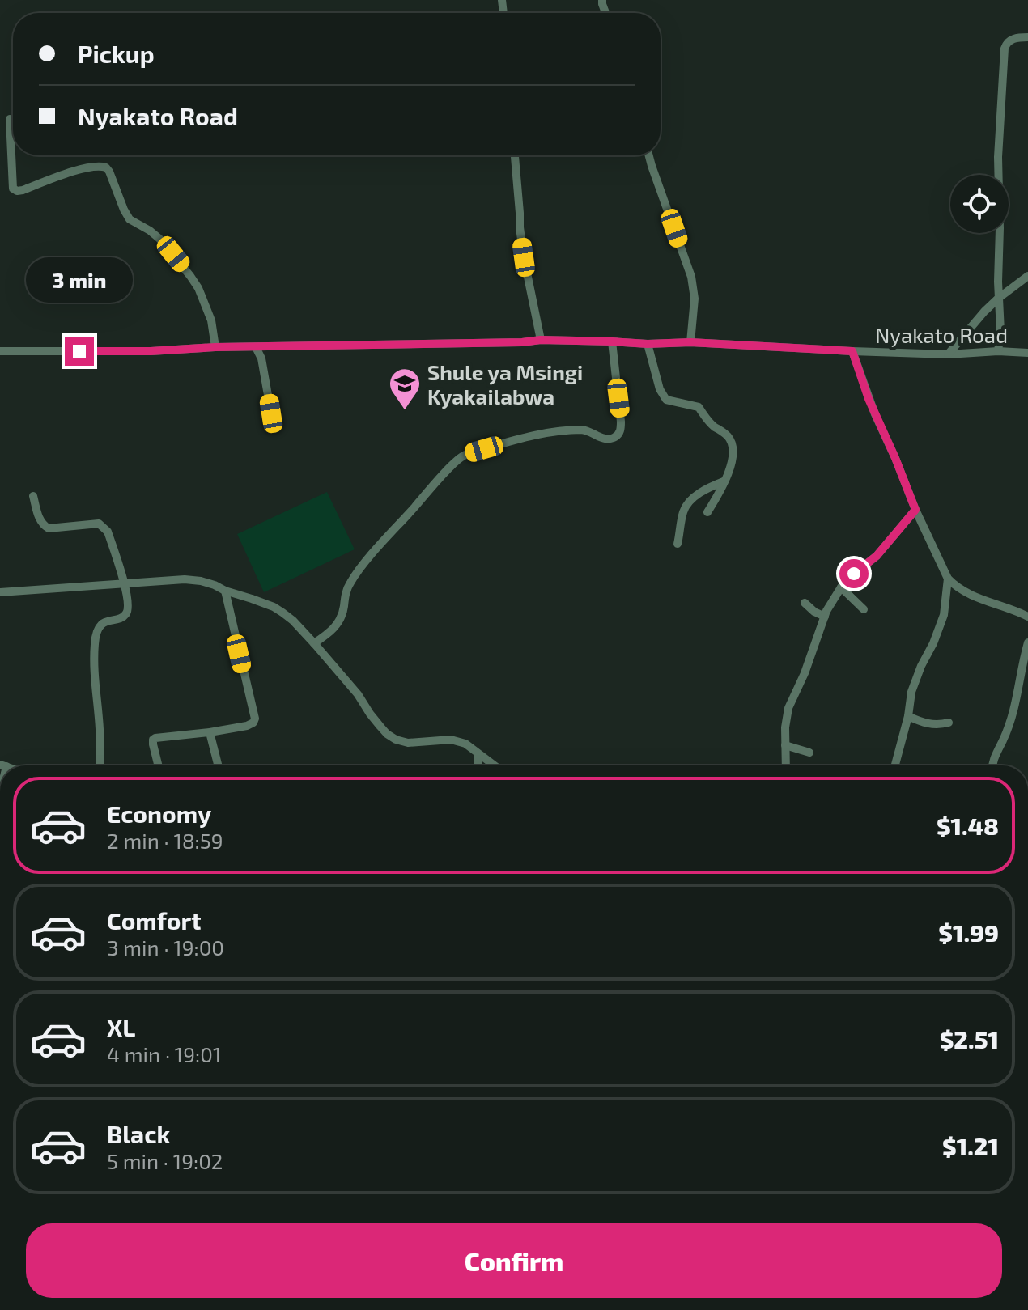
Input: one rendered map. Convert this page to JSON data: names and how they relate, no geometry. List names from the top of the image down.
{
  "streets": {
    "street": ["Nyakato Road"]
  },
  "places": {
    "school or university": ["Shule ya Msingi Kyakailabwa"]
  },
  "page": {
    "banner": ["Pickup", "Nyakato Road"],
    "bubble": "3 min",
    "list": [
      {
        "name": "Economy",
        "note": "2 min · 18:59",
        "value": "$1.48"
      },
      {
        "name": "Comfort",
        "note": "3 min · 19:00",
        "value": "$1.99"
      },
      {
        "name": "XL",
        "note": "4 min · 19:01",
        "value": "$2.51"
      },
      {
        "name": "Black",
        "note": "5 min · 19:02",
        "value": "$1.21"
      }
    ],
    "buttons": "Confirm"
  }
}
